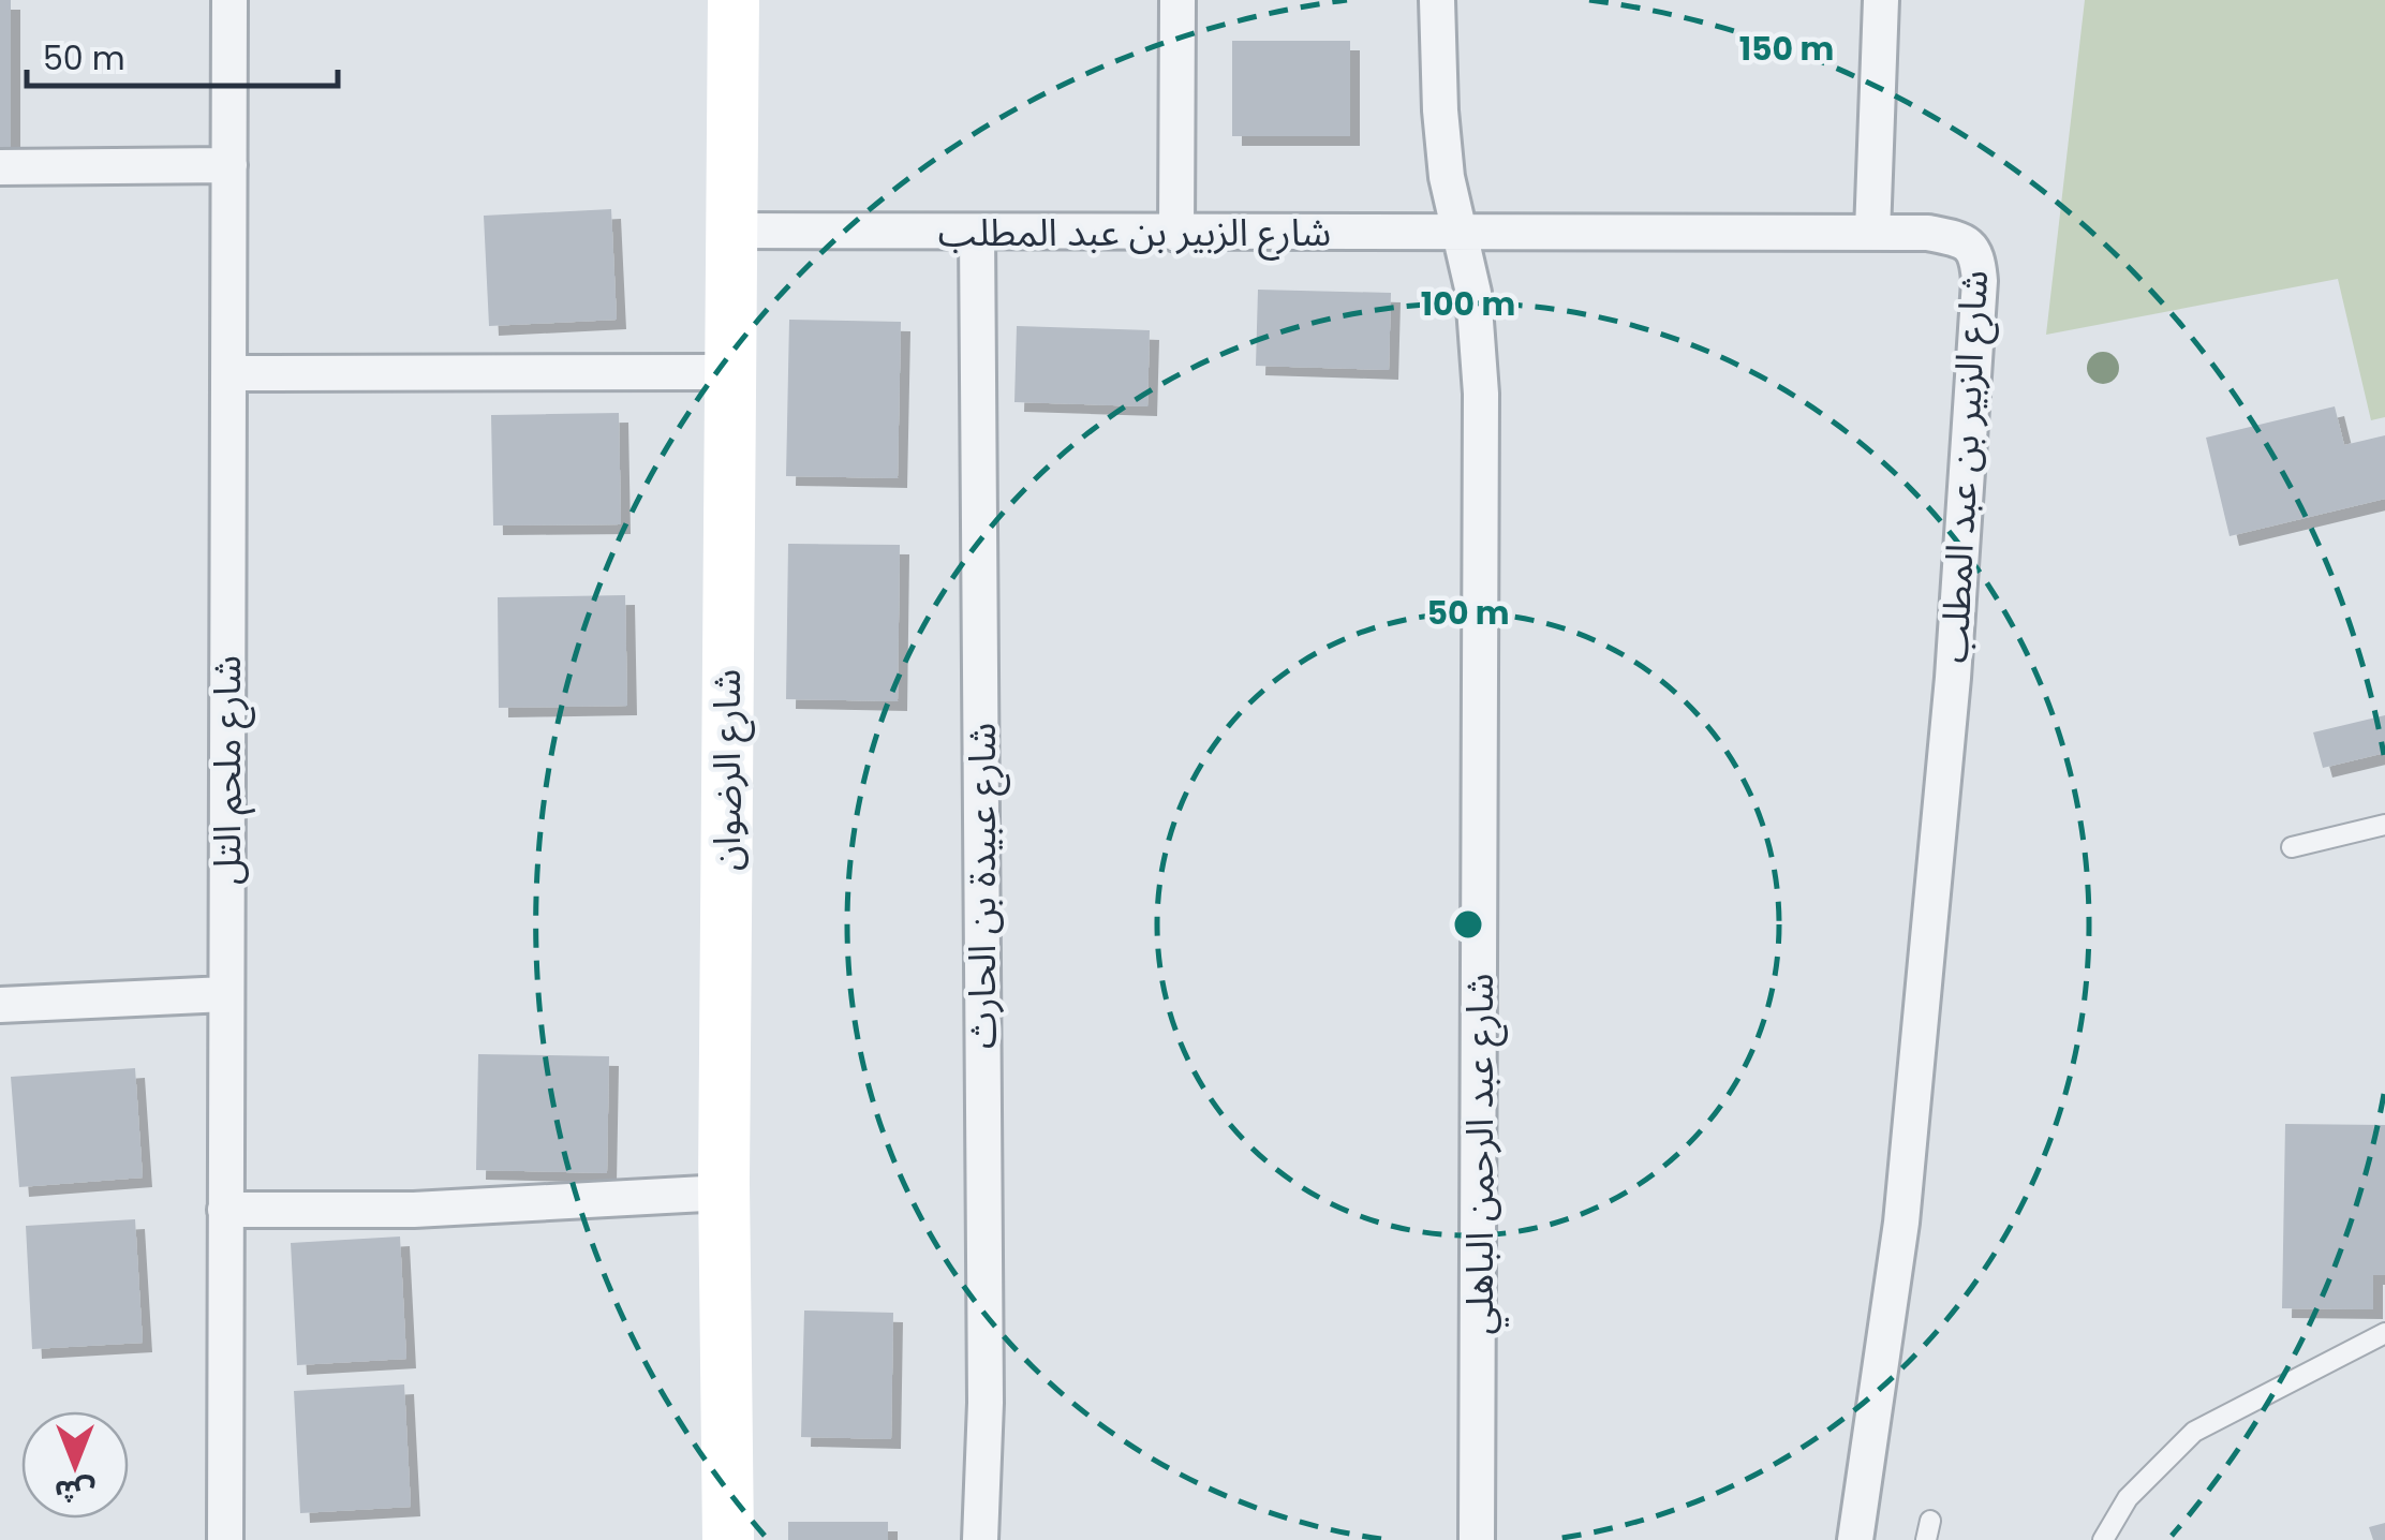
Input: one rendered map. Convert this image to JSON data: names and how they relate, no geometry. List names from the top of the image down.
{
  "streets": {
    "main road": ["شارع الرضوان"],
    "street": [
      "شارع الزبير بن عبد المطلب",
      "شارع ملحم التل",
      "شارع عبيدة بن الحارث",
      "شارع عبد الرحمن الباهلي"
    ]
  },
  "crossings": [
    ["شارع الزبير بن عبد المطلب", "شارع الرضوان"],
    ["شارع الزبير بن عبد المطلب", "شارع عبيدة بن الحارث"],
    ["شارع الزبير بن عبد المطلب", "شارع عبد الرحمن الباهلي"]
  ],
  "scale_bar": "50 m",
  "north": "bottom",
  "rings": ["150 m", "100 m", "50 m"]
}
